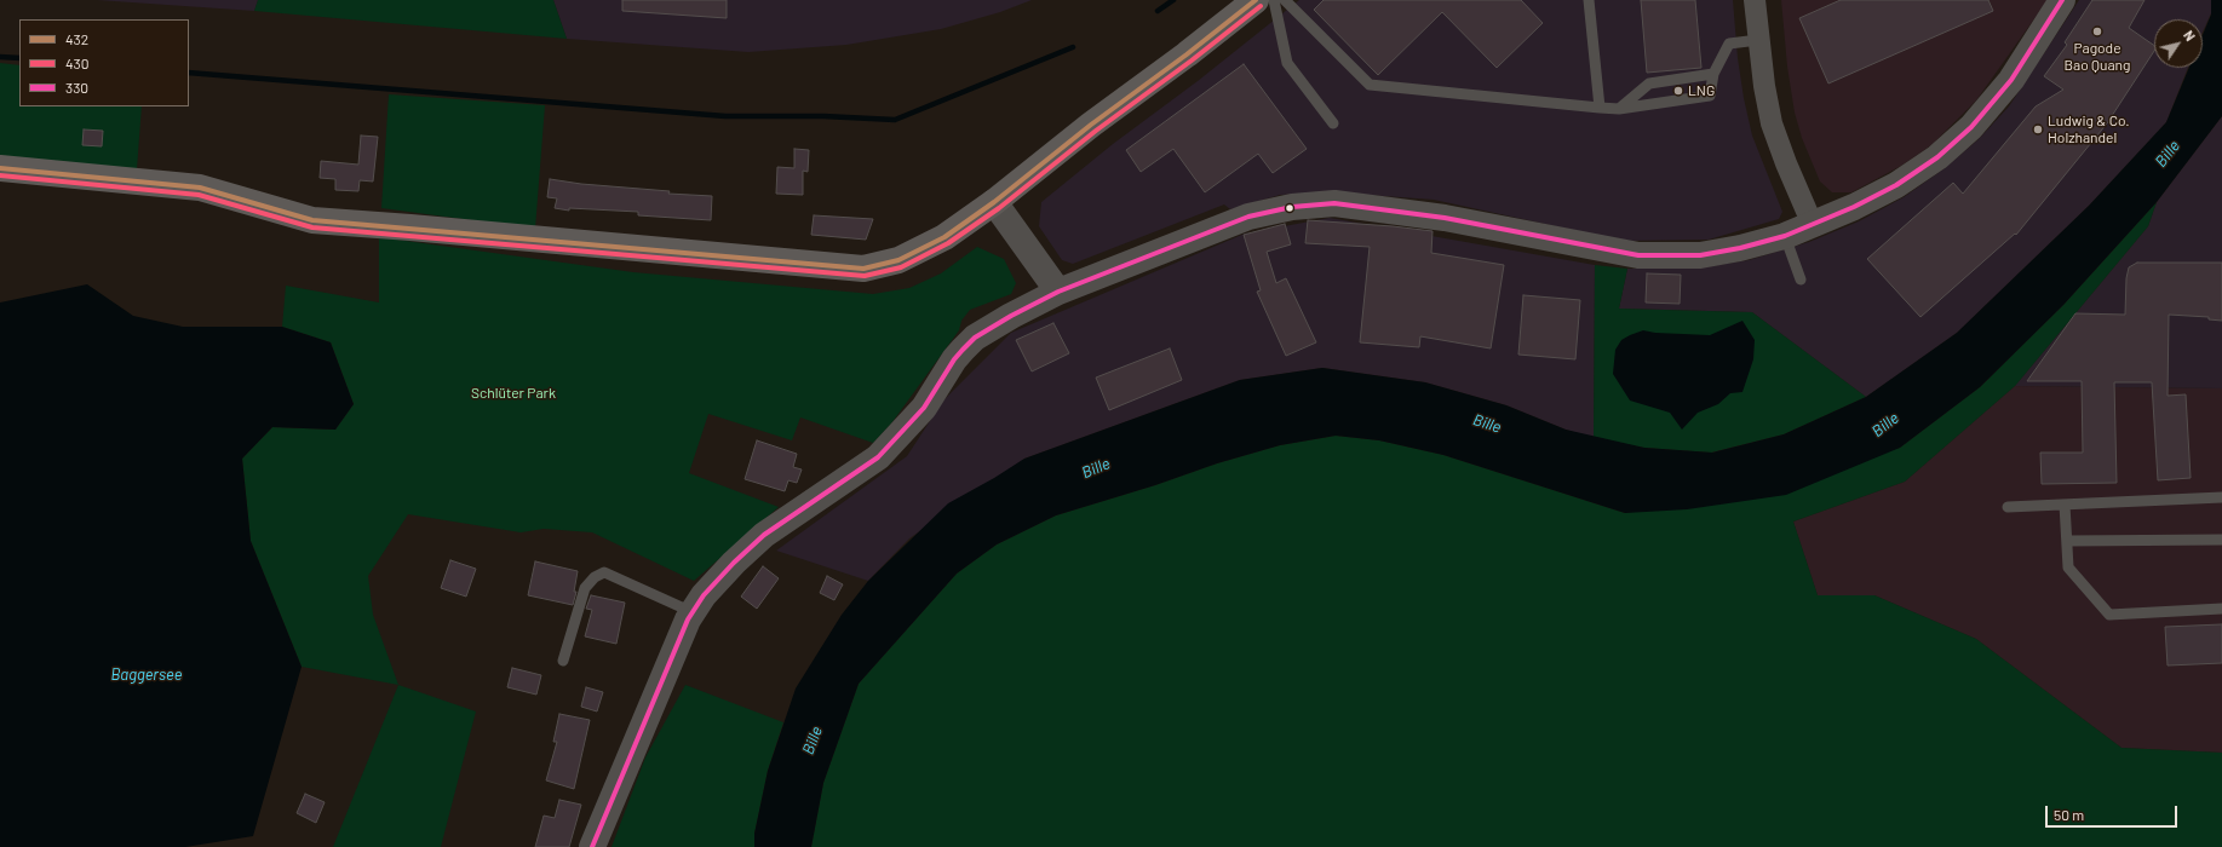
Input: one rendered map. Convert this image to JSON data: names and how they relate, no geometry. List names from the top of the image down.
{
  "water": ["Bille", "Baggersee"],
  "parks": ["Schlüter Park"],
  "places": ["Pagode Bao Quang", "LNG", "Ludwig & Co. Holzhandel"],
  "lines": ["transit line 432", "transit line 330", "transit line 430"],
  "legend": ["432", "430", "330"],
  "scale_bar": "50 m",
  "north": "top right"
}
